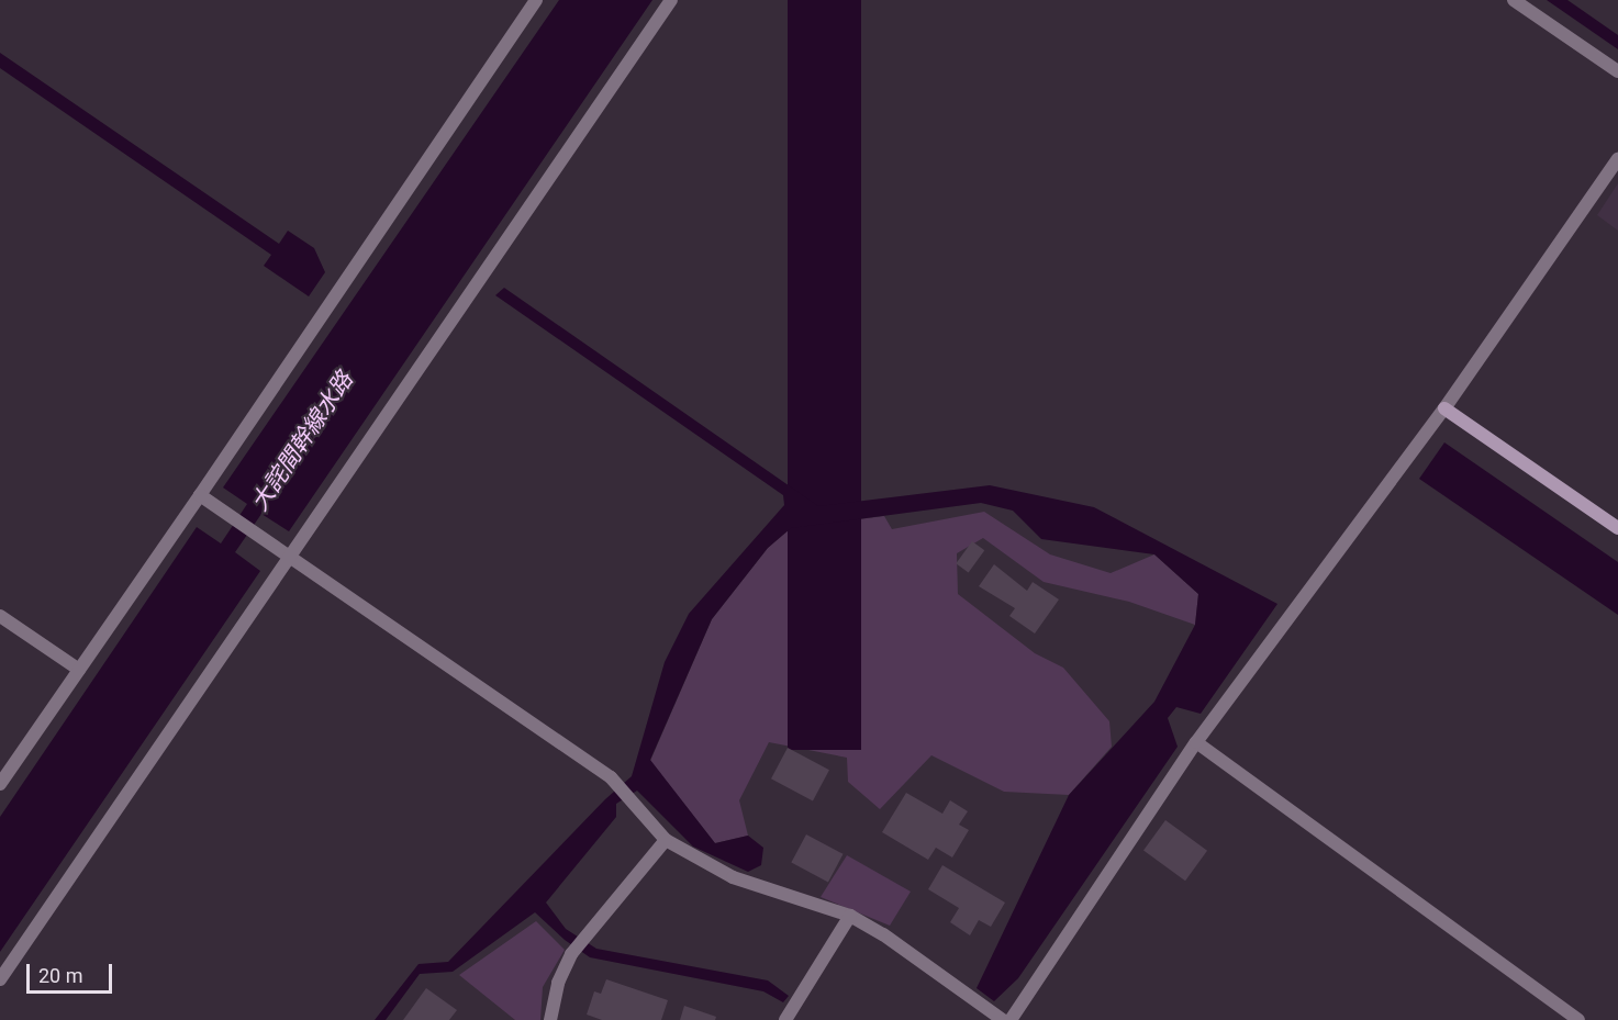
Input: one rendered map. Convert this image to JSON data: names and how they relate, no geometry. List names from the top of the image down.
{
  "water": ["大詫間幹線水路"],
  "scale_bar": "20 m"
}
